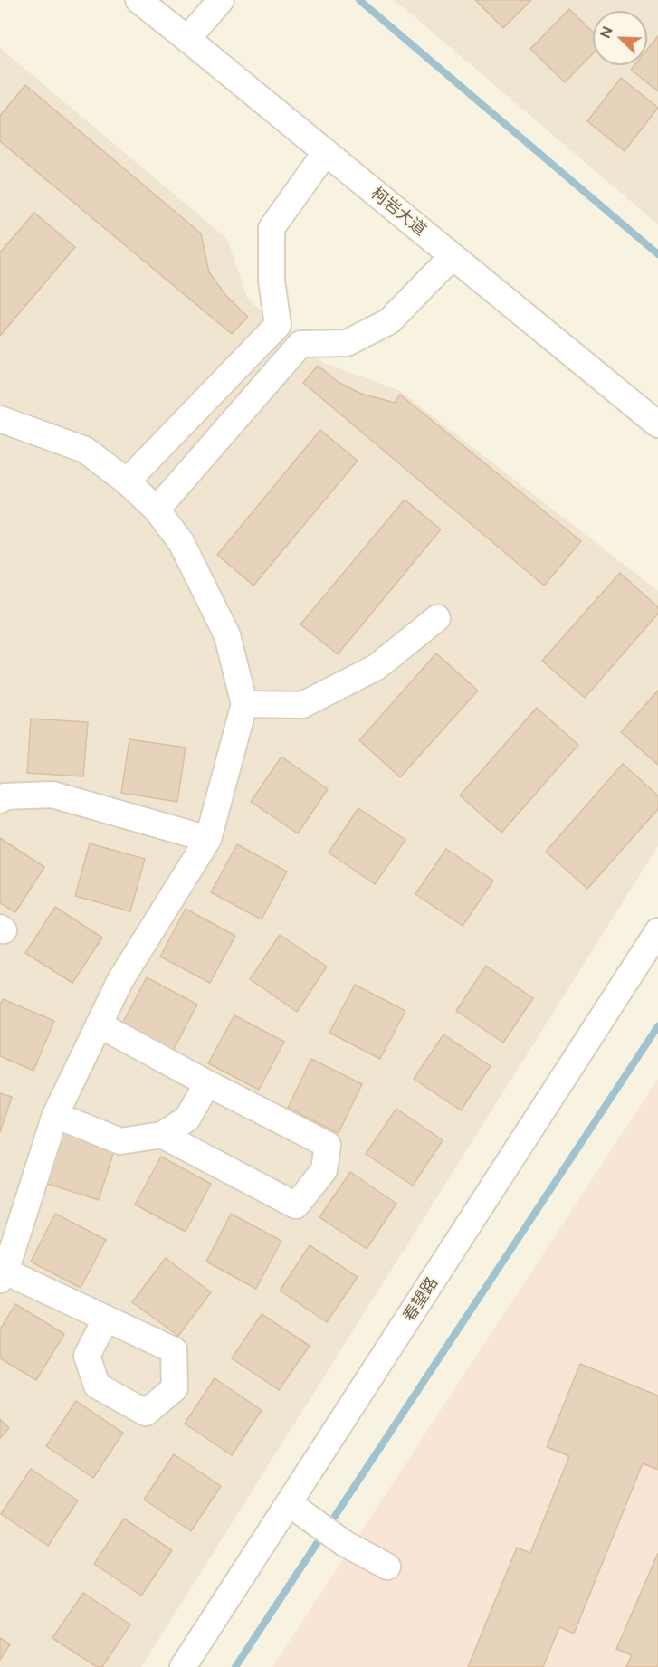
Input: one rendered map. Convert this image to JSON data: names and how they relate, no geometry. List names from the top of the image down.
{
  "streets": {
    "street": ["柯岩大道", "春望路"]
  },
  "north": "top left"
}
